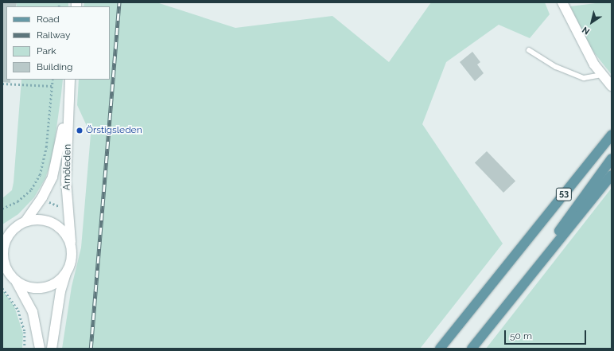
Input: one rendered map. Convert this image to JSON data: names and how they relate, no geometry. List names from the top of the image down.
{
  "streets": {
    "main road": ["Arnöleden", "53"]
  },
  "places": ["Örstigsleden"],
  "legend": [
    "Road",
    "Railway",
    "Park",
    "Building"
  ],
  "scale_bar": "50 m",
  "north": "bottom left"
}
